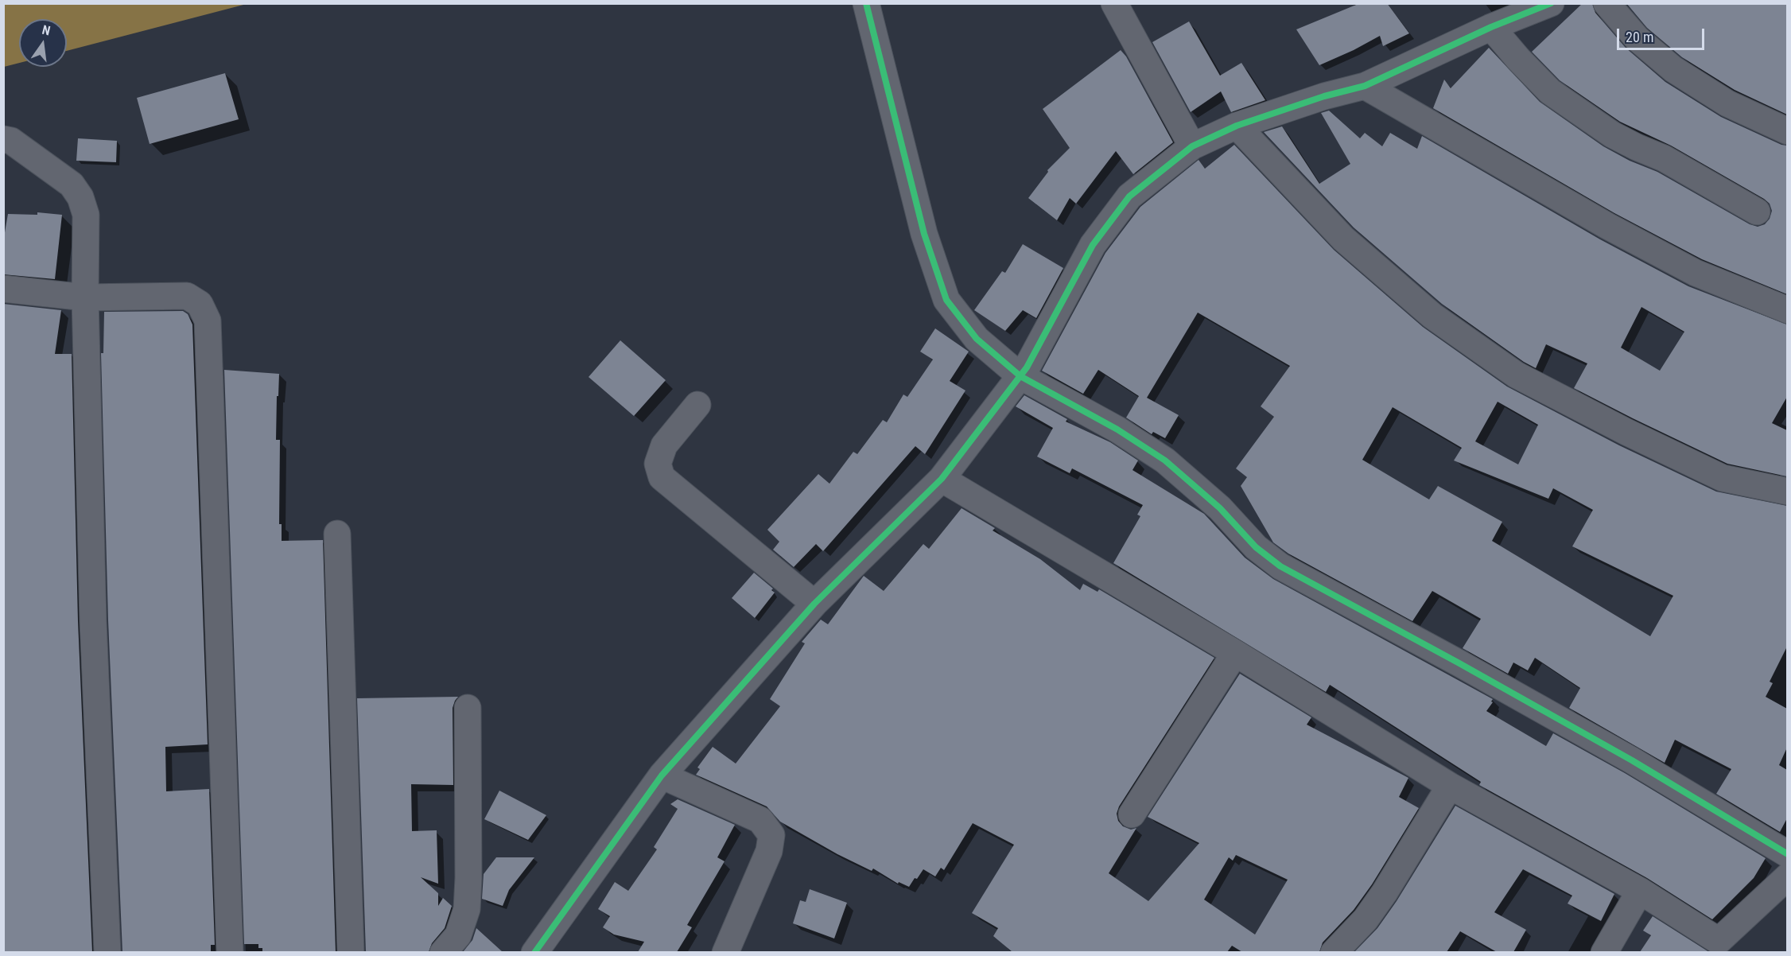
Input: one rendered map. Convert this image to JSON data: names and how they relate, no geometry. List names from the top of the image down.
{
  "scale_bar": "20 m",
  "north": "top"
}
